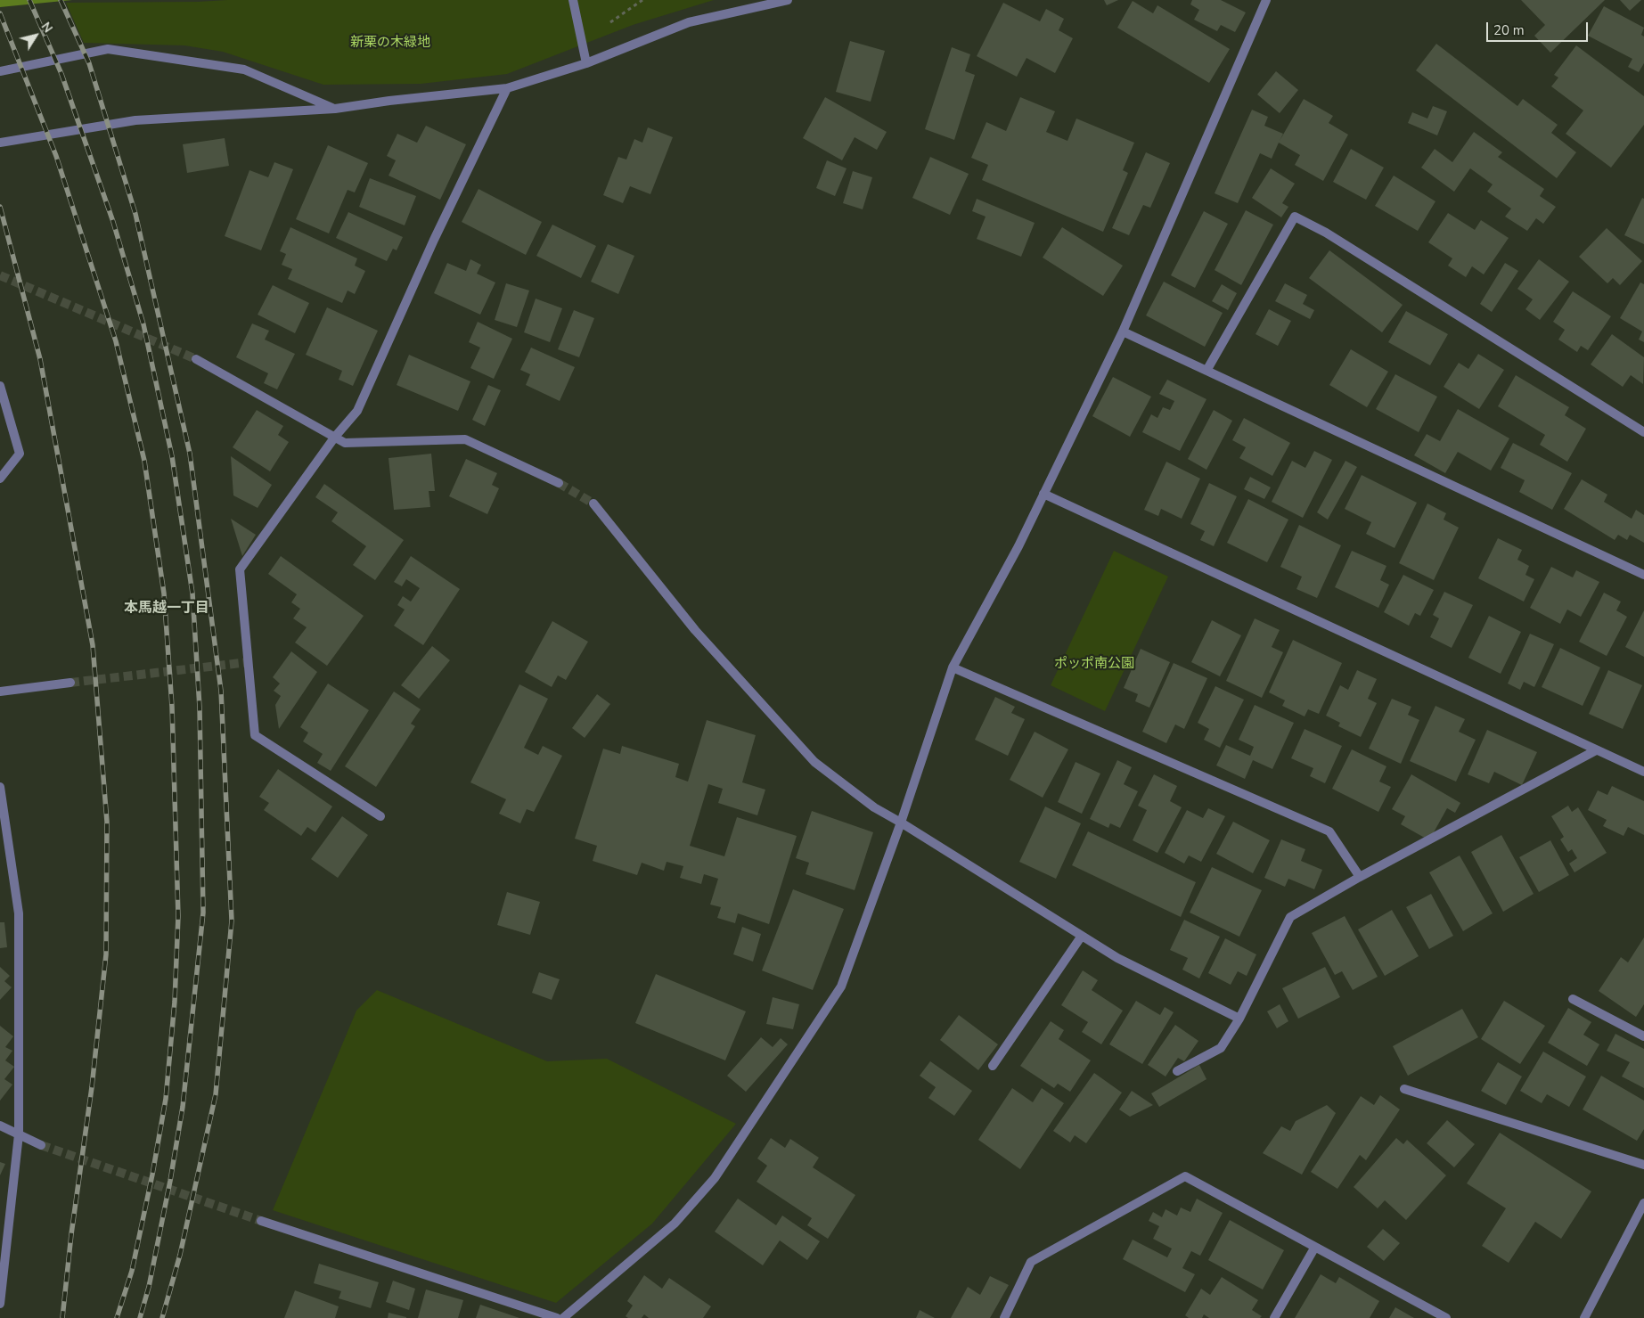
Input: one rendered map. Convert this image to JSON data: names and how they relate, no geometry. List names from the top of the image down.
{
  "districts": ["本馬越一丁目"],
  "parks": ["新栗の木緑地", "ポッポ南公園"],
  "scale_bar": "20 m",
  "north": "top right"
}
